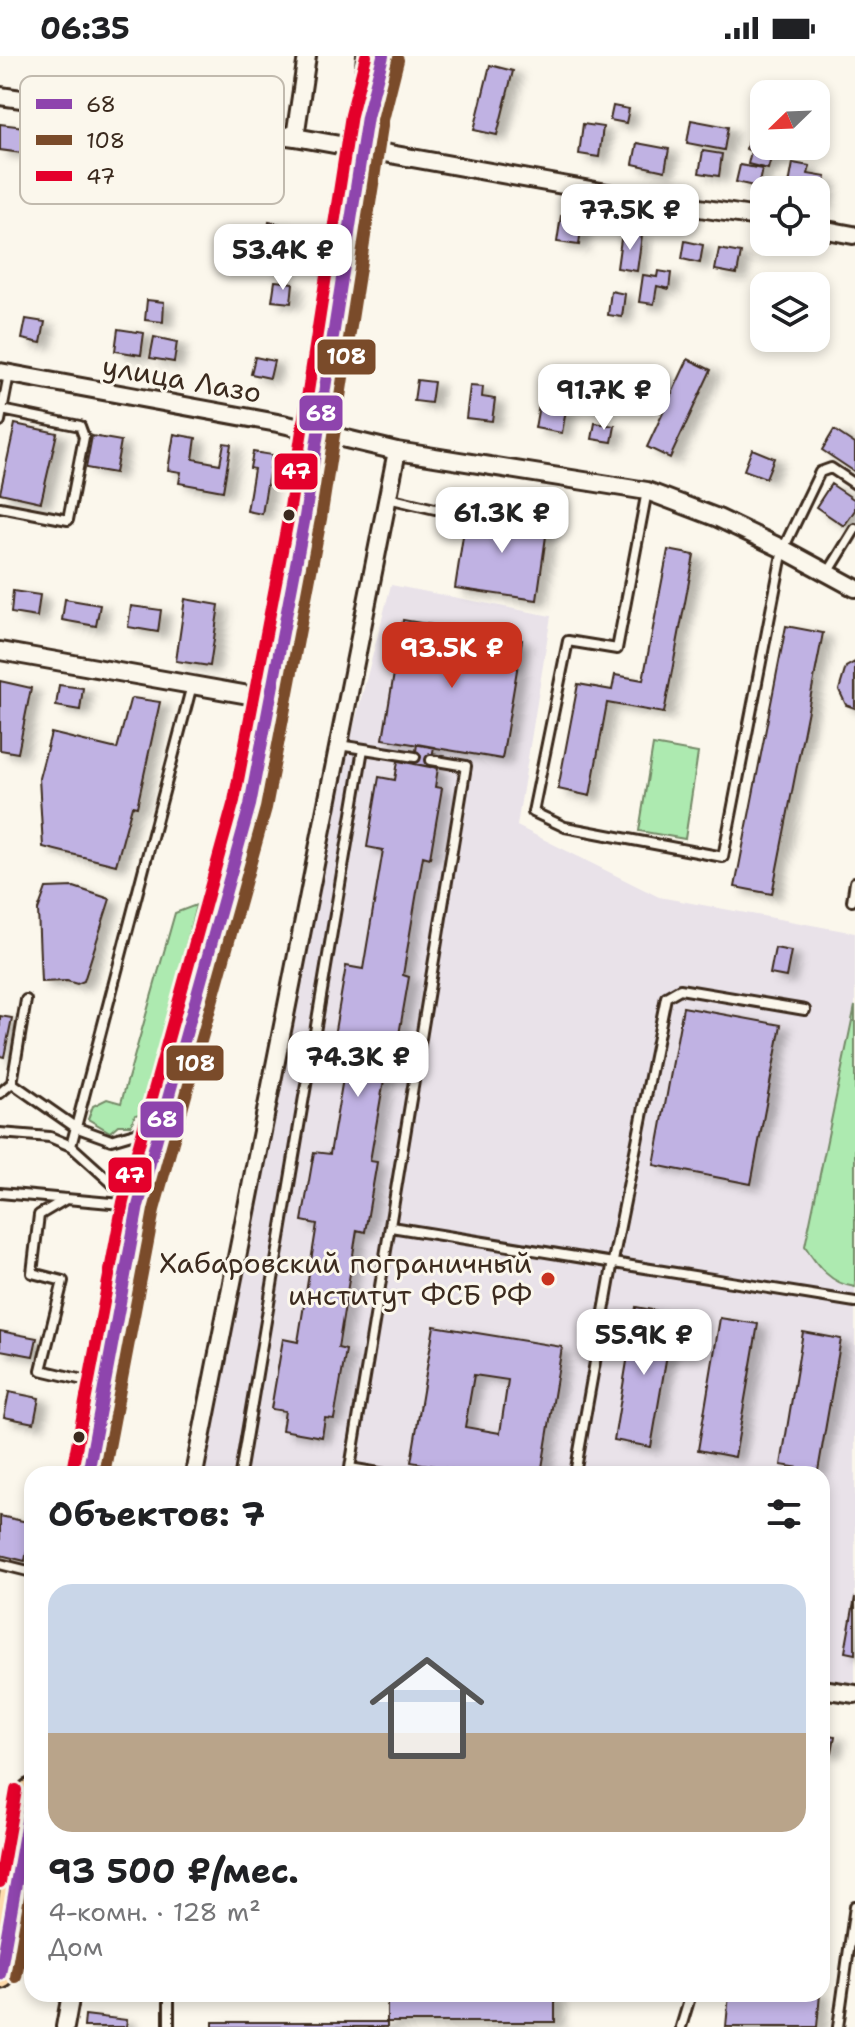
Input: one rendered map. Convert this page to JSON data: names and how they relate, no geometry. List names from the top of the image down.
{
  "streets": {
    "street": ["улица Лазо"]
  },
  "places": ["Хабаровский пограничный институт ФСБ РФ"],
  "lines": ["transit line 68", "transit line 47", "transit line 108"],
  "legend": ["68", "108", "47"],
  "north": "bottom left",
  "page": {
    "status": "06:35",
    "price": [
      "77.5K ₽",
      "53.4K ₽",
      "91.7K ₽",
      "61.3K ₽",
      "93.5K ₽",
      "74.3K ₽",
      "55.9K ₽"
    ],
    "heading": "Объектов: 7",
    "list": [
      {
        "name": "93 500 ₽/мес.",
        "note": "4-комн. · 128 m² · Дом"
      }
    ]
  }
}
